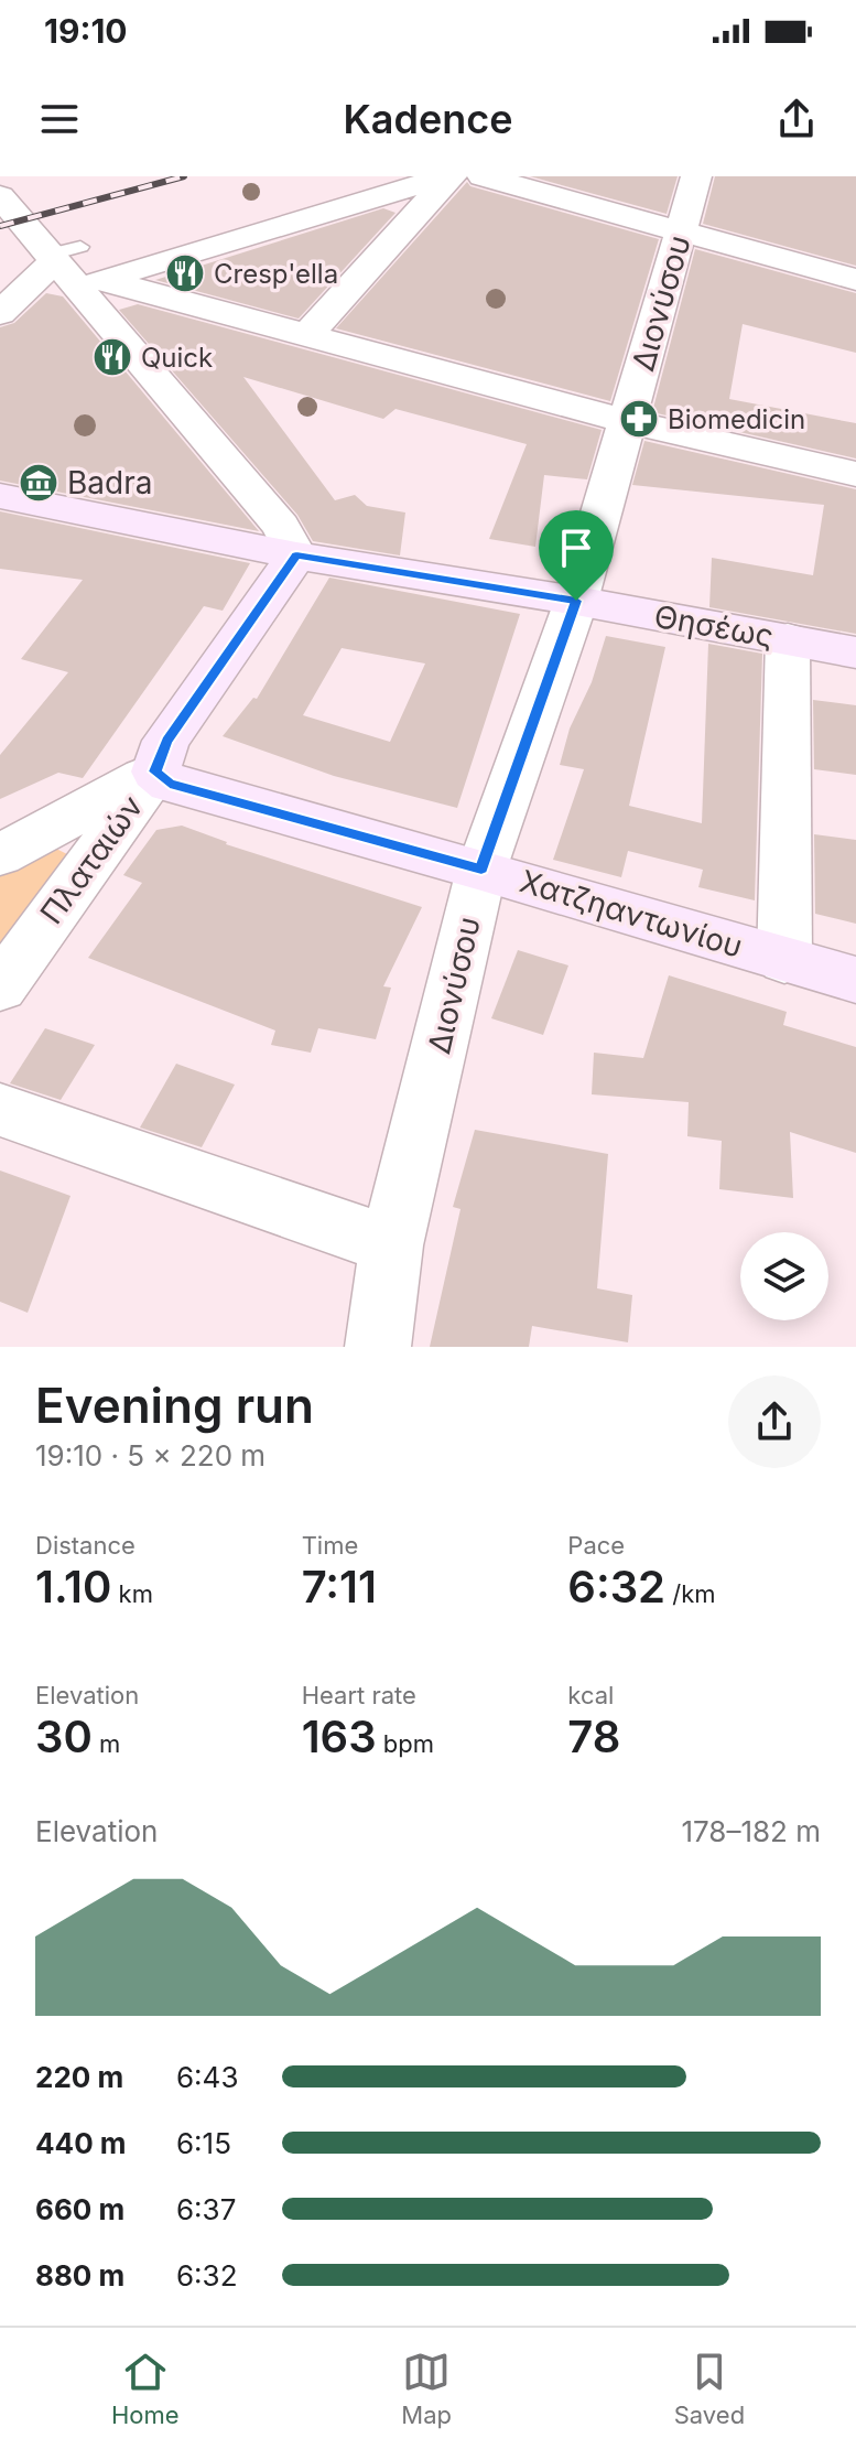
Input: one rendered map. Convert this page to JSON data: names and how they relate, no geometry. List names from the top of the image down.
{
  "streets": {
    "main road": ["Θησέως", "Πλαταιών", "Χατζηαντωνίου"],
    "street": ["Διονύσου"]
  },
  "crossings": [
    ["Διονύσου", "Θησέως"],
    ["Διονύσου", "Χατζηαντωνίου"],
    ["Θησέως", "Πλαταιών"],
    ["Πλαταιών", "Χατζηαντωνίου"]
  ],
  "places": {
    "restaurant": ["Cresp'ella", "Quick"],
    "pharmacy": ["Biomedicin"],
    "museum": ["Badra"]
  },
  "page": {
    "status": "19:10",
    "header": "Kadence",
    "heading": ["Evening run", "19:10 · 5 × 220 m"],
    "stats": [
      ["Distance", "1.10 km"],
      ["Time", "7:11"],
      ["Pace", "6:32 /km"],
      ["Elevation", "30 m"],
      ["Heart rate", "163 bpm"],
      ["kcal", "78"]
    ],
    "chart": ["Elevation", "178–182 m"],
    "list": [
      {
        "name": "220 m",
        "note": "6:43"
      },
      {
        "name": "440 m",
        "note": "6:15"
      },
      {
        "name": "660 m",
        "note": "6:37"
      },
      {
        "name": "880 m",
        "note": "6:32"
      }
    ],
    "tabs": ["Home", "Map", "Saved"]
  }
}
